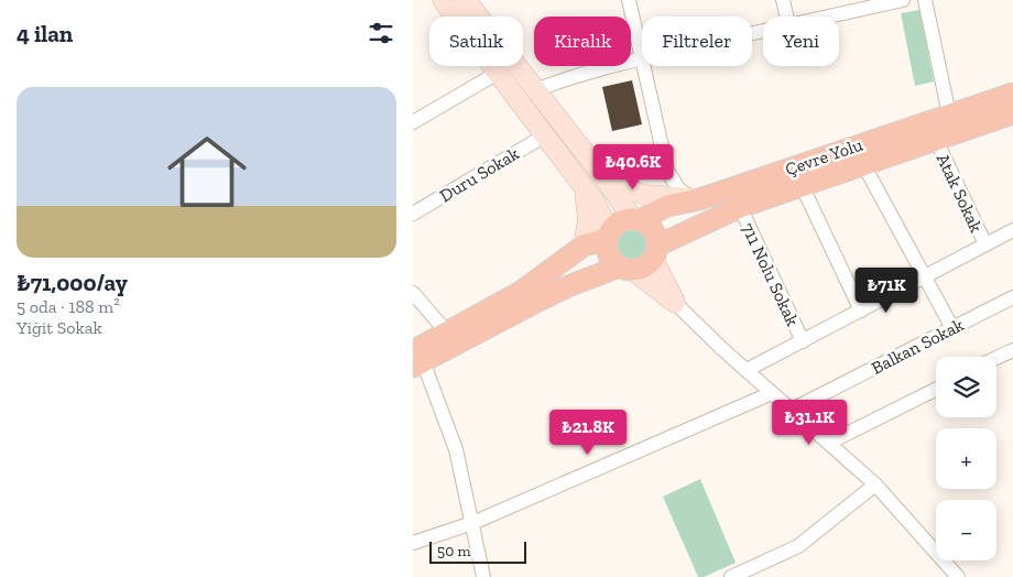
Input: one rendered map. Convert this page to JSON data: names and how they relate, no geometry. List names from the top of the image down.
{
  "streets": {
    "main road": ["Çevre Yolu"],
    "street": [
      "Duru Sokak",
      "Atak Sokak",
      "711 Nolu Sokak",
      "Balkan Sokak"
    ]
  },
  "crossings": [
    ["Çevre Yolu", "Atak Sokak"],
    ["Çevre Yolu", "711 Nolu Sokak"]
  ],
  "scale_bar": "50 m",
  "page": {
    "heading": "4 ilan",
    "chip": [
      "Satılık",
      "Kiralık",
      "Filtreler",
      "Yeni"
    ],
    "list": [
      {
        "name": "₺71,000/ay",
        "note": "5 oda · 188 m² · Yiğit Sokak"
      }
    ],
    "price": [
      "₺40.6K",
      "₺71K",
      "₺31.1K",
      "₺21.8K"
    ],
    "map_buttons": ["+", "−"],
    "scale": "50 m"
  }
}
